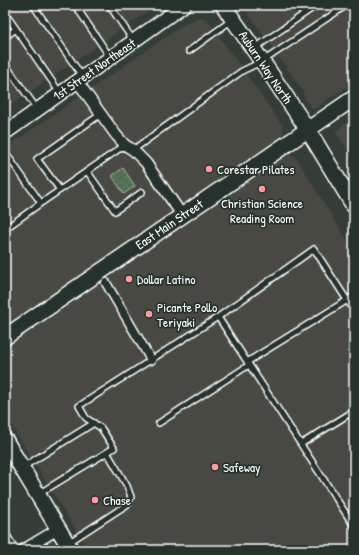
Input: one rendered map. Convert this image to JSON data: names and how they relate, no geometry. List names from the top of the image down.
{
  "streets": {
    "main road": ["Auburn Way North", "East Main Street"],
    "street": ["1st Street Northeast"]
  },
  "crossings": [
    ["Auburn Way North", "East Main Street"]
  ],
  "places": [
    "Corestar Pilates",
    "Christian Science Reading Room",
    "Dollar Latino",
    "Picante Pollo Teriyaki",
    "Safeway",
    "Chase"
  ]
}
